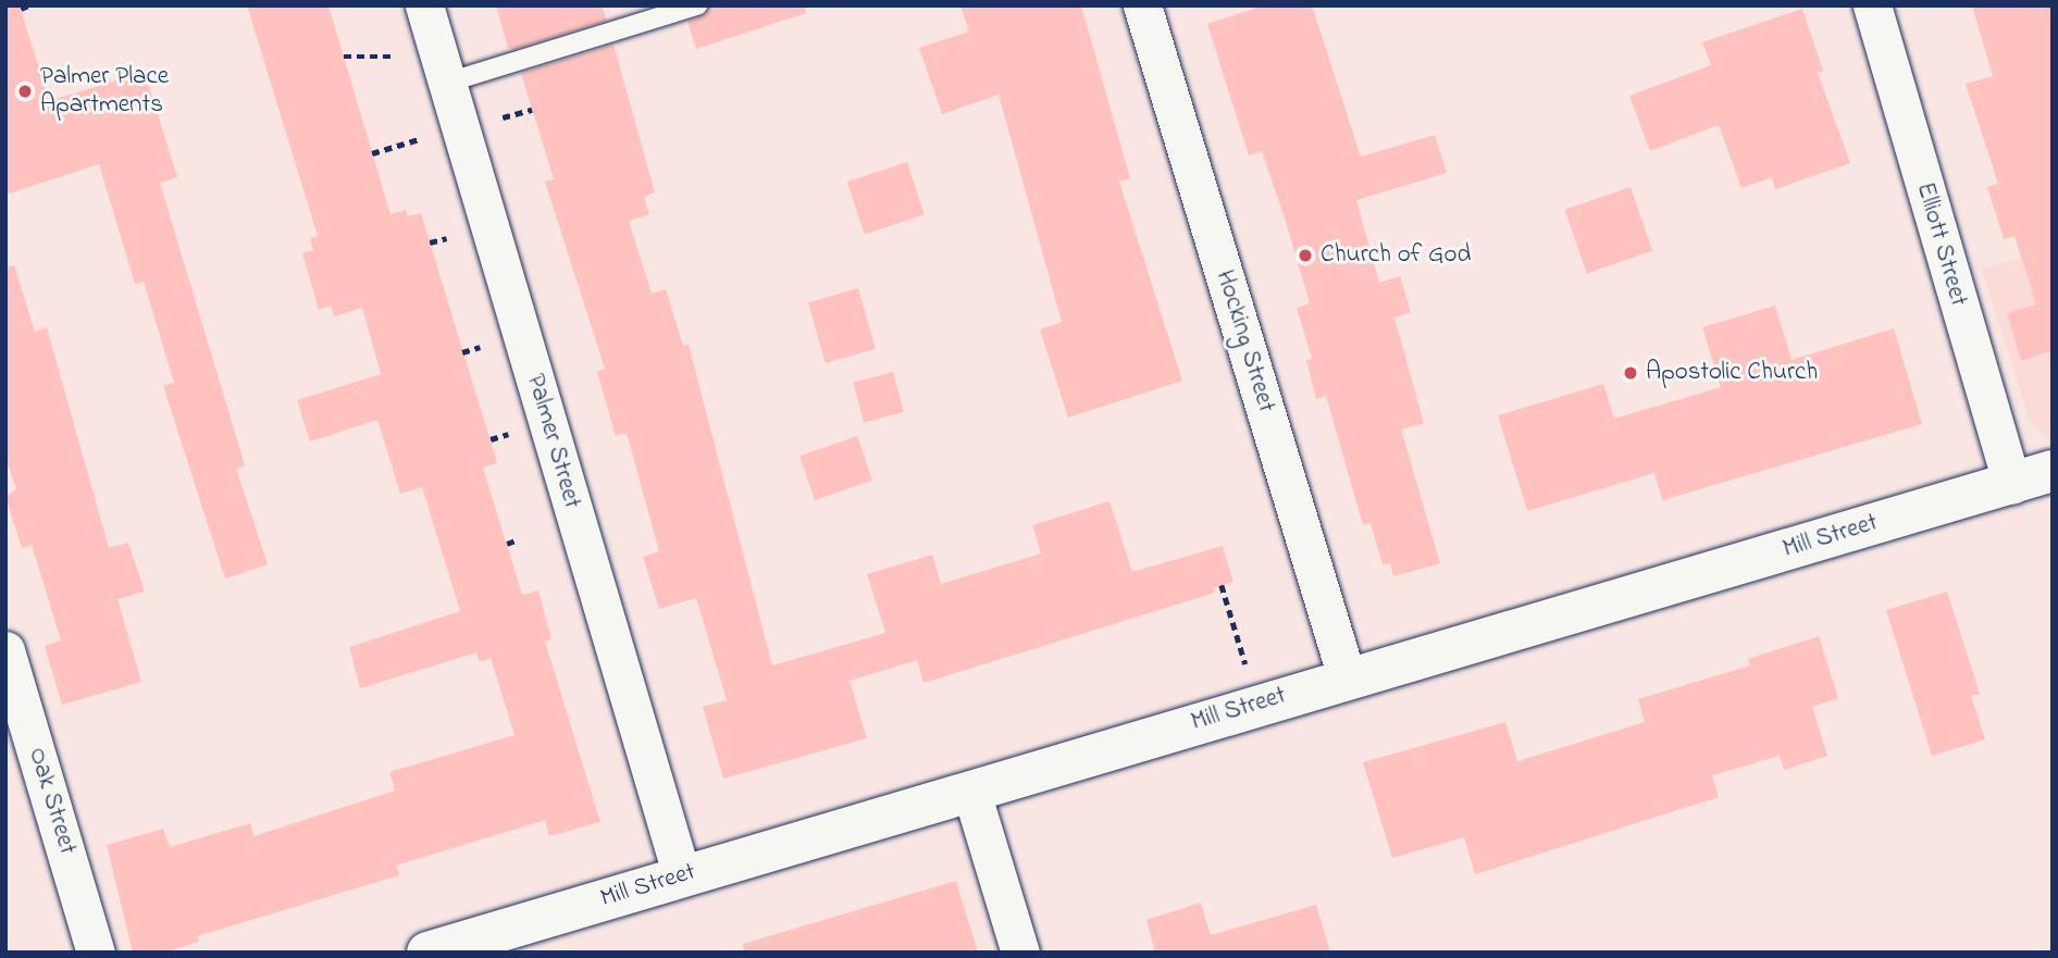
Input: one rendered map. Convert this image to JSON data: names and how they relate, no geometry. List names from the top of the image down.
{
  "streets": {
    "street": [
      "Elliott Street",
      "Hocking Street",
      "Palmer Street",
      "Mill Street",
      "Oak Street"
    ]
  },
  "crossings": [
    ["Elliott Street", "Mill Street"],
    ["Hocking Street", "Mill Street"],
    ["Palmer Street", "Mill Street"]
  ],
  "places": ["Palmer Place Apartments", "Church of God", "Apostolic Church"]
}
